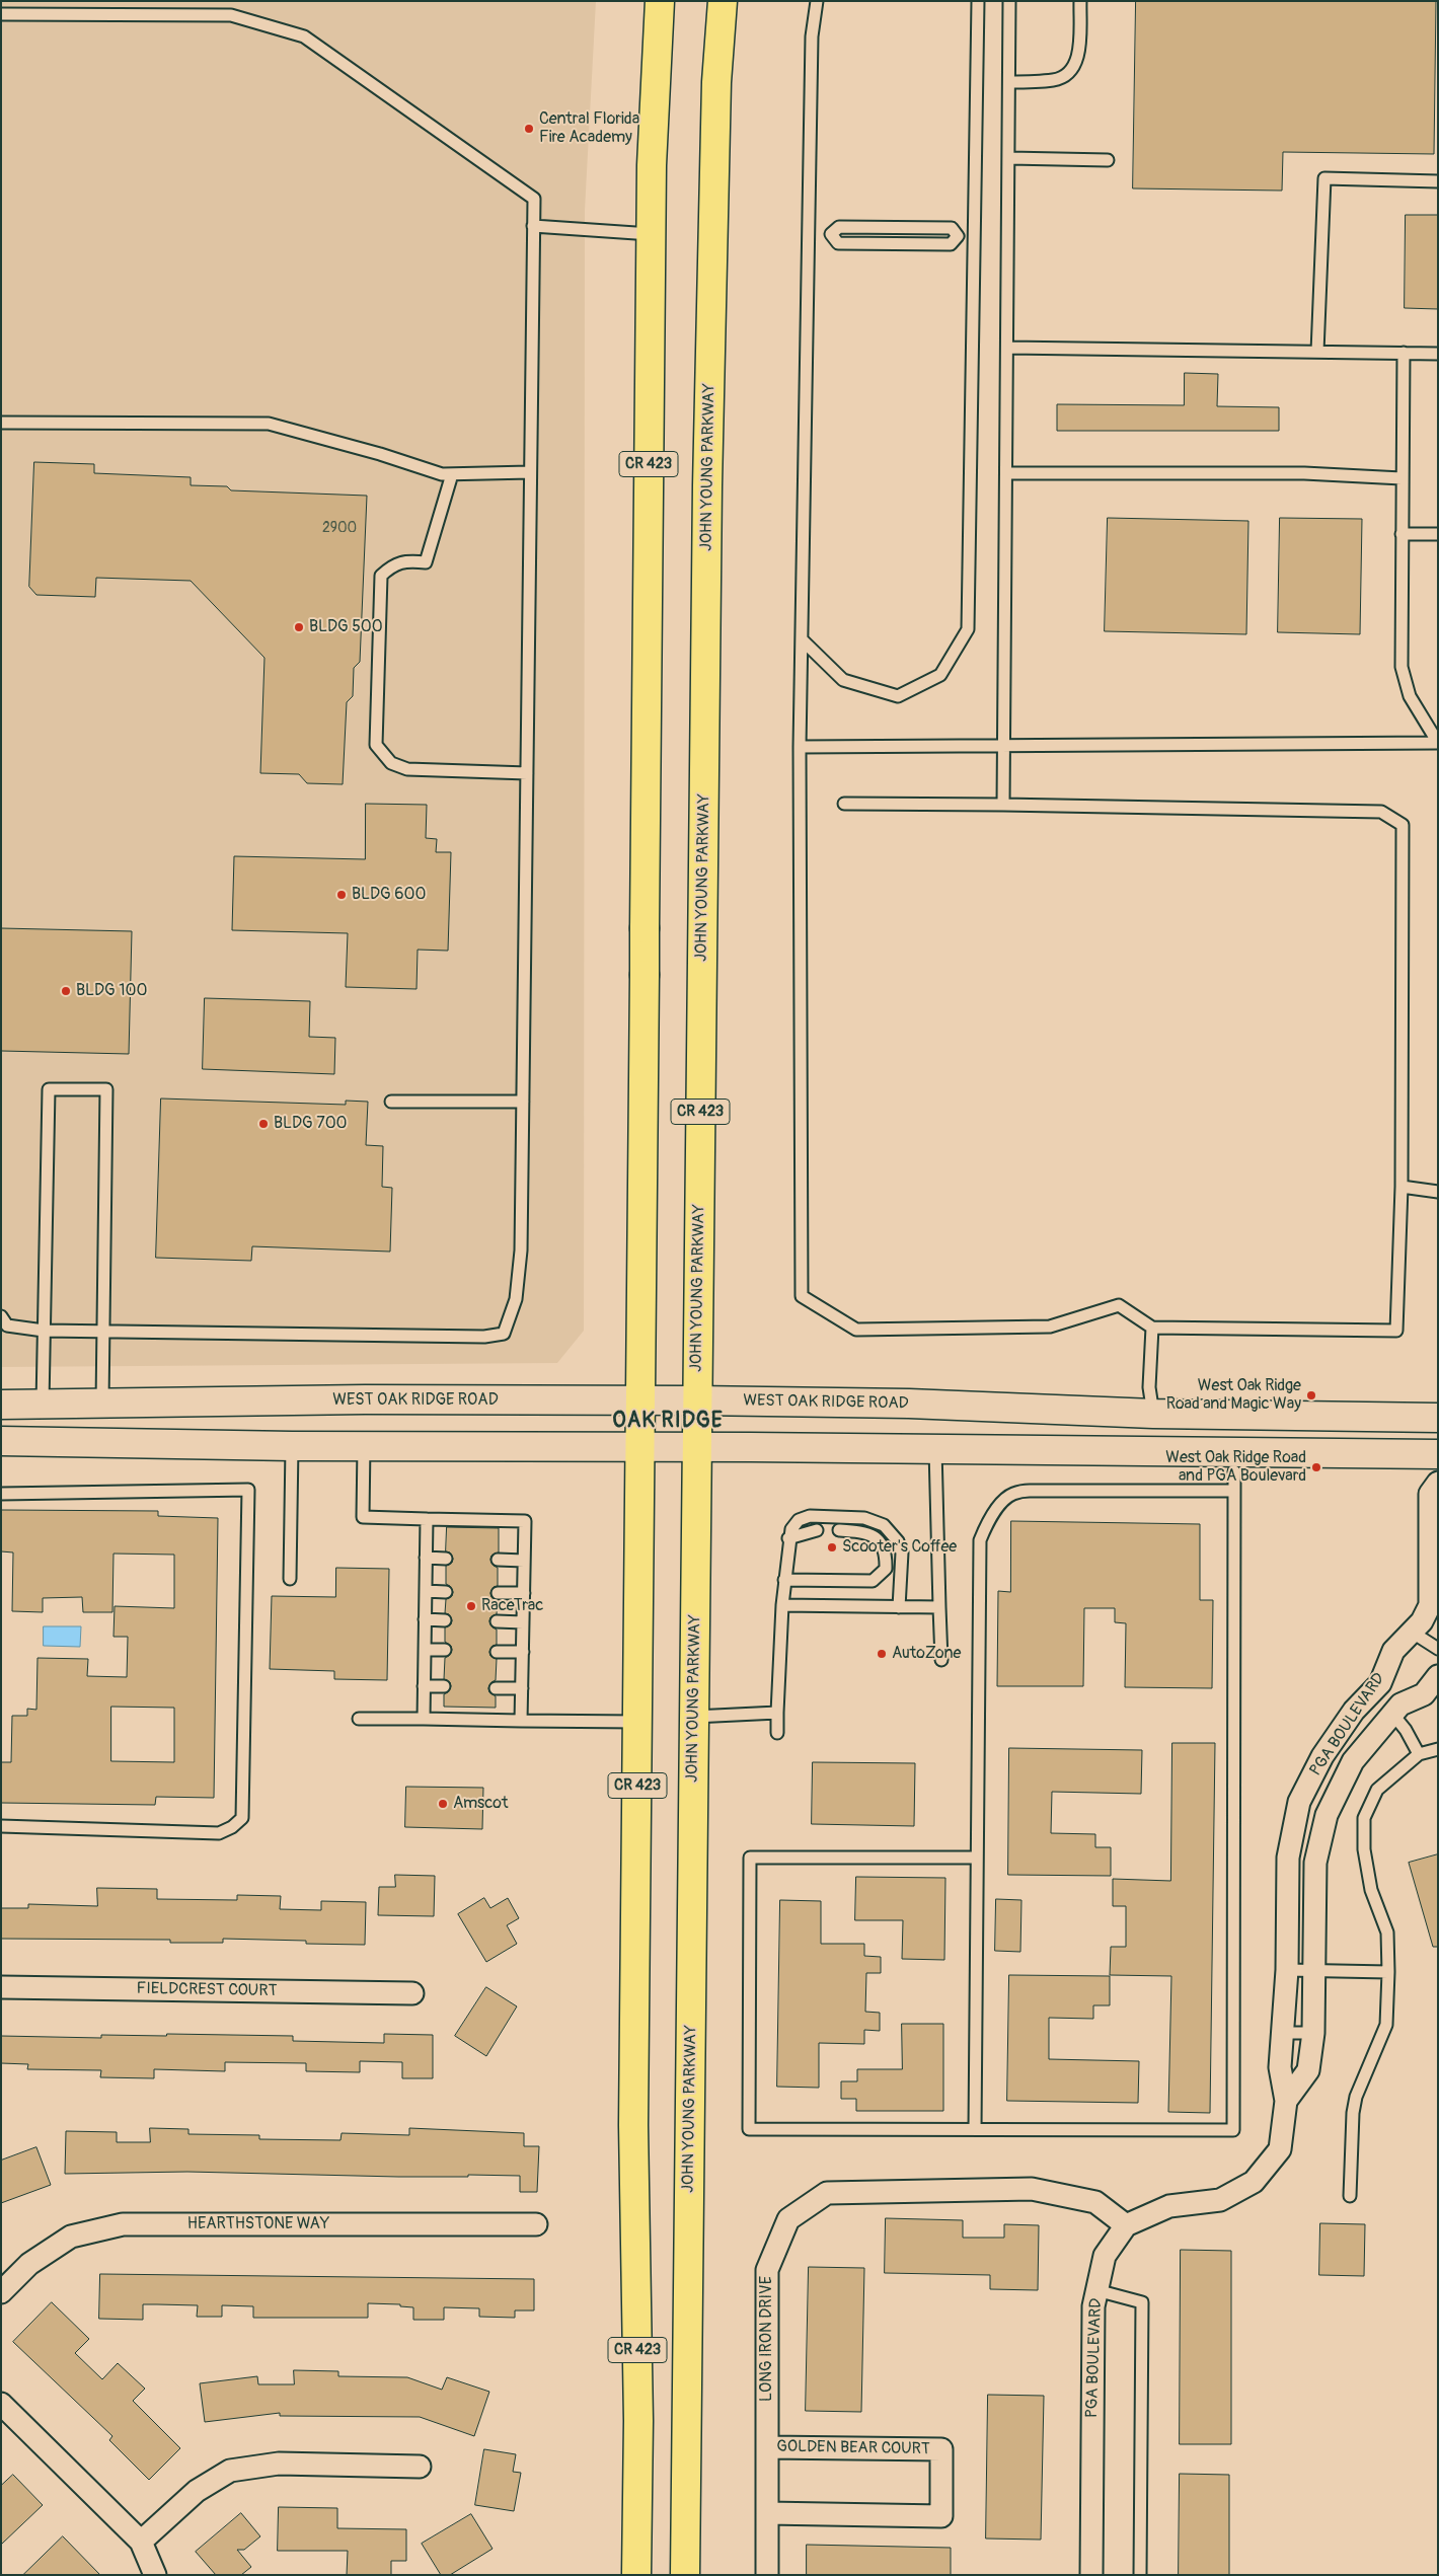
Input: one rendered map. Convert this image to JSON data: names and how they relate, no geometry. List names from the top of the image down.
{
  "streets": {
    "main road": ["CR 423", "JOHN YOUNG PARKWAY"],
    "street": [
      "WEST OAK RIDGE ROAD",
      "PGA BOULEVARD",
      "FIELDCREST COURT",
      "HEARTHSTONE WAY",
      "LONG IRON DRIVE",
      "GOLDEN BEAR COURT"
    ]
  },
  "crossings": [
    ["CR 423", "WEST OAK RIDGE ROAD"],
    ["JOHN YOUNG PARKWAY", "WEST OAK RIDGE ROAD"],
    ["PGA BOULEVARD", "LONG IRON DRIVE"],
    ["LONG IRON DRIVE", "GOLDEN BEAR COURT"]
  ],
  "districts": ["OAK RIDGE"],
  "places": [
    "Central Florida Fire Academy",
    "BLDG 500",
    "BLDG 600",
    "BLDG 100",
    "BLDG 700",
    "West Oak Ridge Road and Magic Way",
    "West Oak Ridge Road and PGA Boulevard",
    "Scooter's Coffee",
    "RaceTrac",
    "AutoZone",
    "Amscot"
  ],
  "house_numbers": ["2900"]
}
